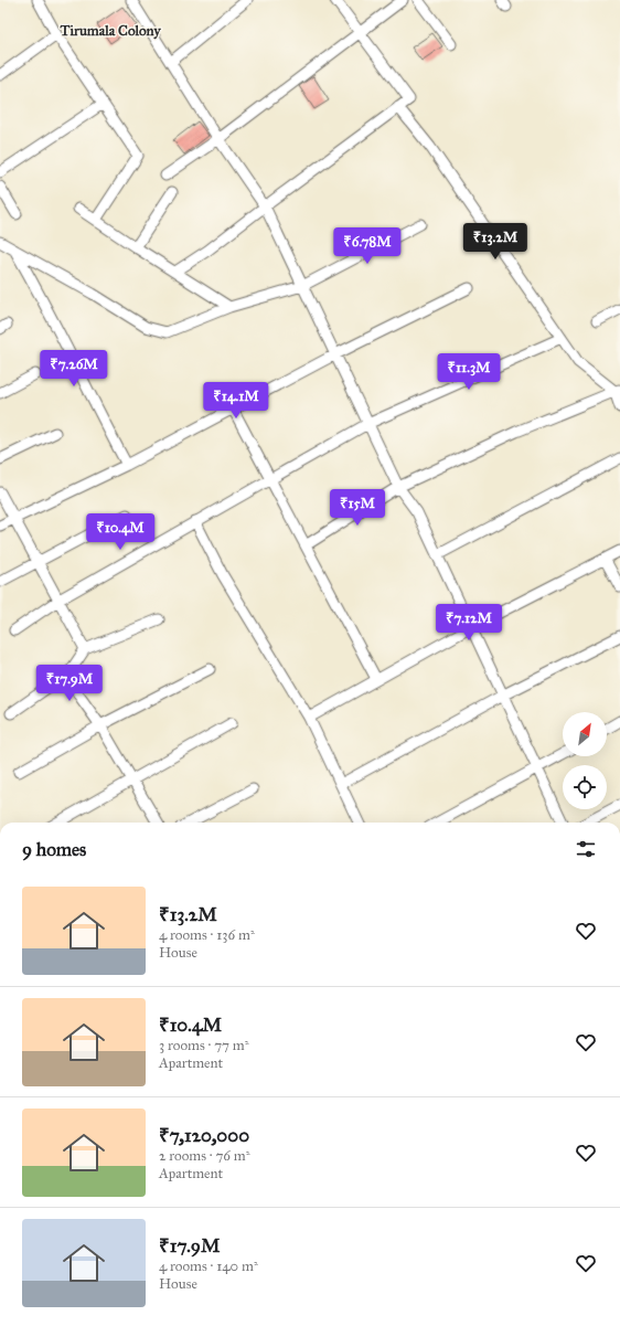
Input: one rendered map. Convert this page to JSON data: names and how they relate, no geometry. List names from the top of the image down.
{
  "districts": ["Tirumala Colony"],
  "north": "top right",
  "page": {
    "price": [
      "₹13.2M",
      "₹6.78M",
      "₹7.26M",
      "₹11.3M",
      "₹14.1M",
      "₹15M",
      "₹10.4M",
      "₹7.12M",
      "₹17.9M"
    ],
    "heading": "9 homes",
    "list": [
      {
        "name": "₹13.2M",
        "note": "4 rooms · 136 m² · House"
      },
      {
        "name": "₹10.4M",
        "note": "3 rooms · 77 m² · Apartment"
      },
      {
        "name": "₹7,120,000",
        "note": "2 rooms · 76 m² · Apartment"
      },
      {
        "name": "₹17.9M",
        "note": "4 rooms · 140 m² · House"
      }
    ]
  }
}
